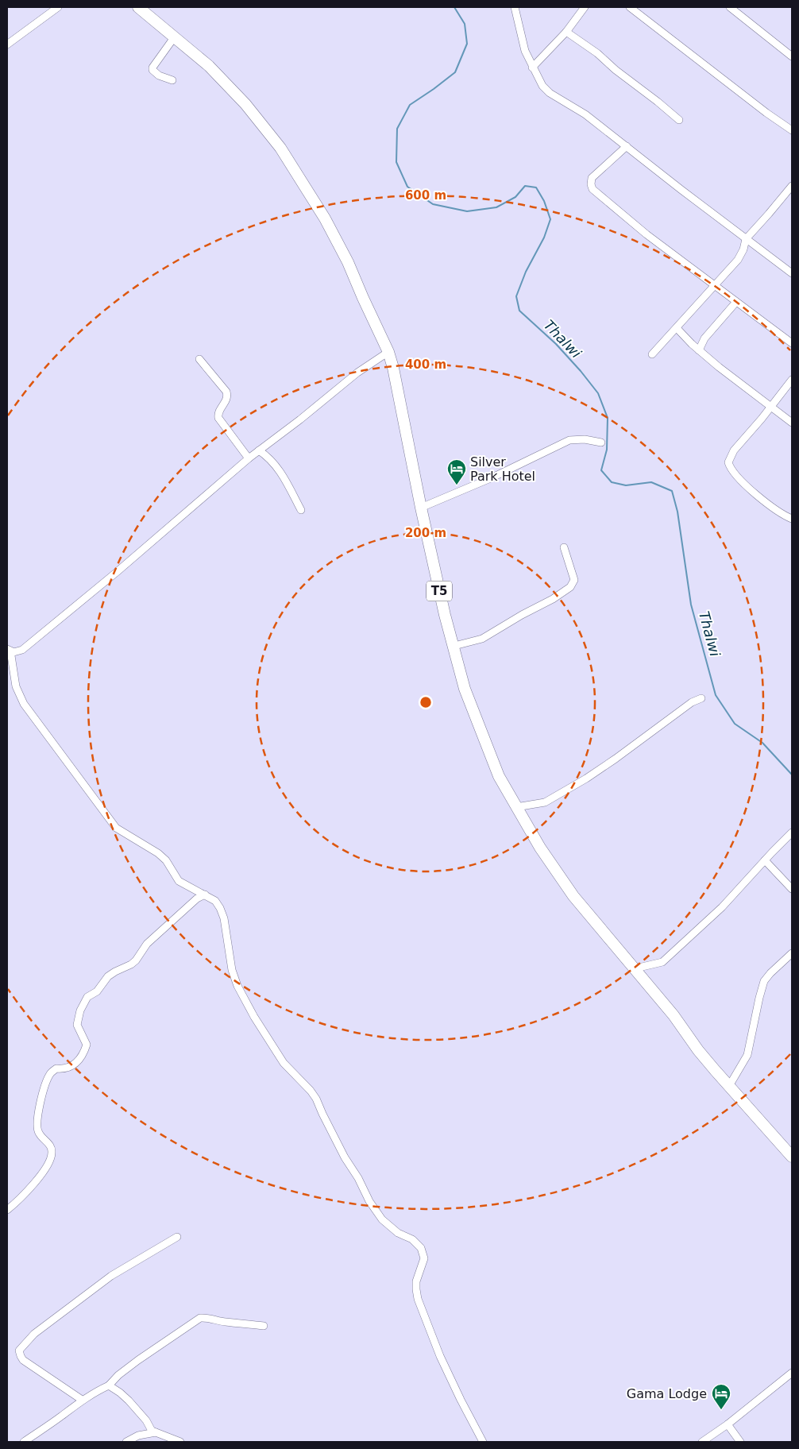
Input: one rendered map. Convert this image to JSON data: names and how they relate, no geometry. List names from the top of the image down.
{
  "streets": {
    "highway": ["T5"]
  },
  "water": ["Thalwi"],
  "places": {
    "hotel": ["Silver Park Hotel", "Gama Lodge"]
  },
  "rings": ["600 m", "400 m", "200 m"]
}
